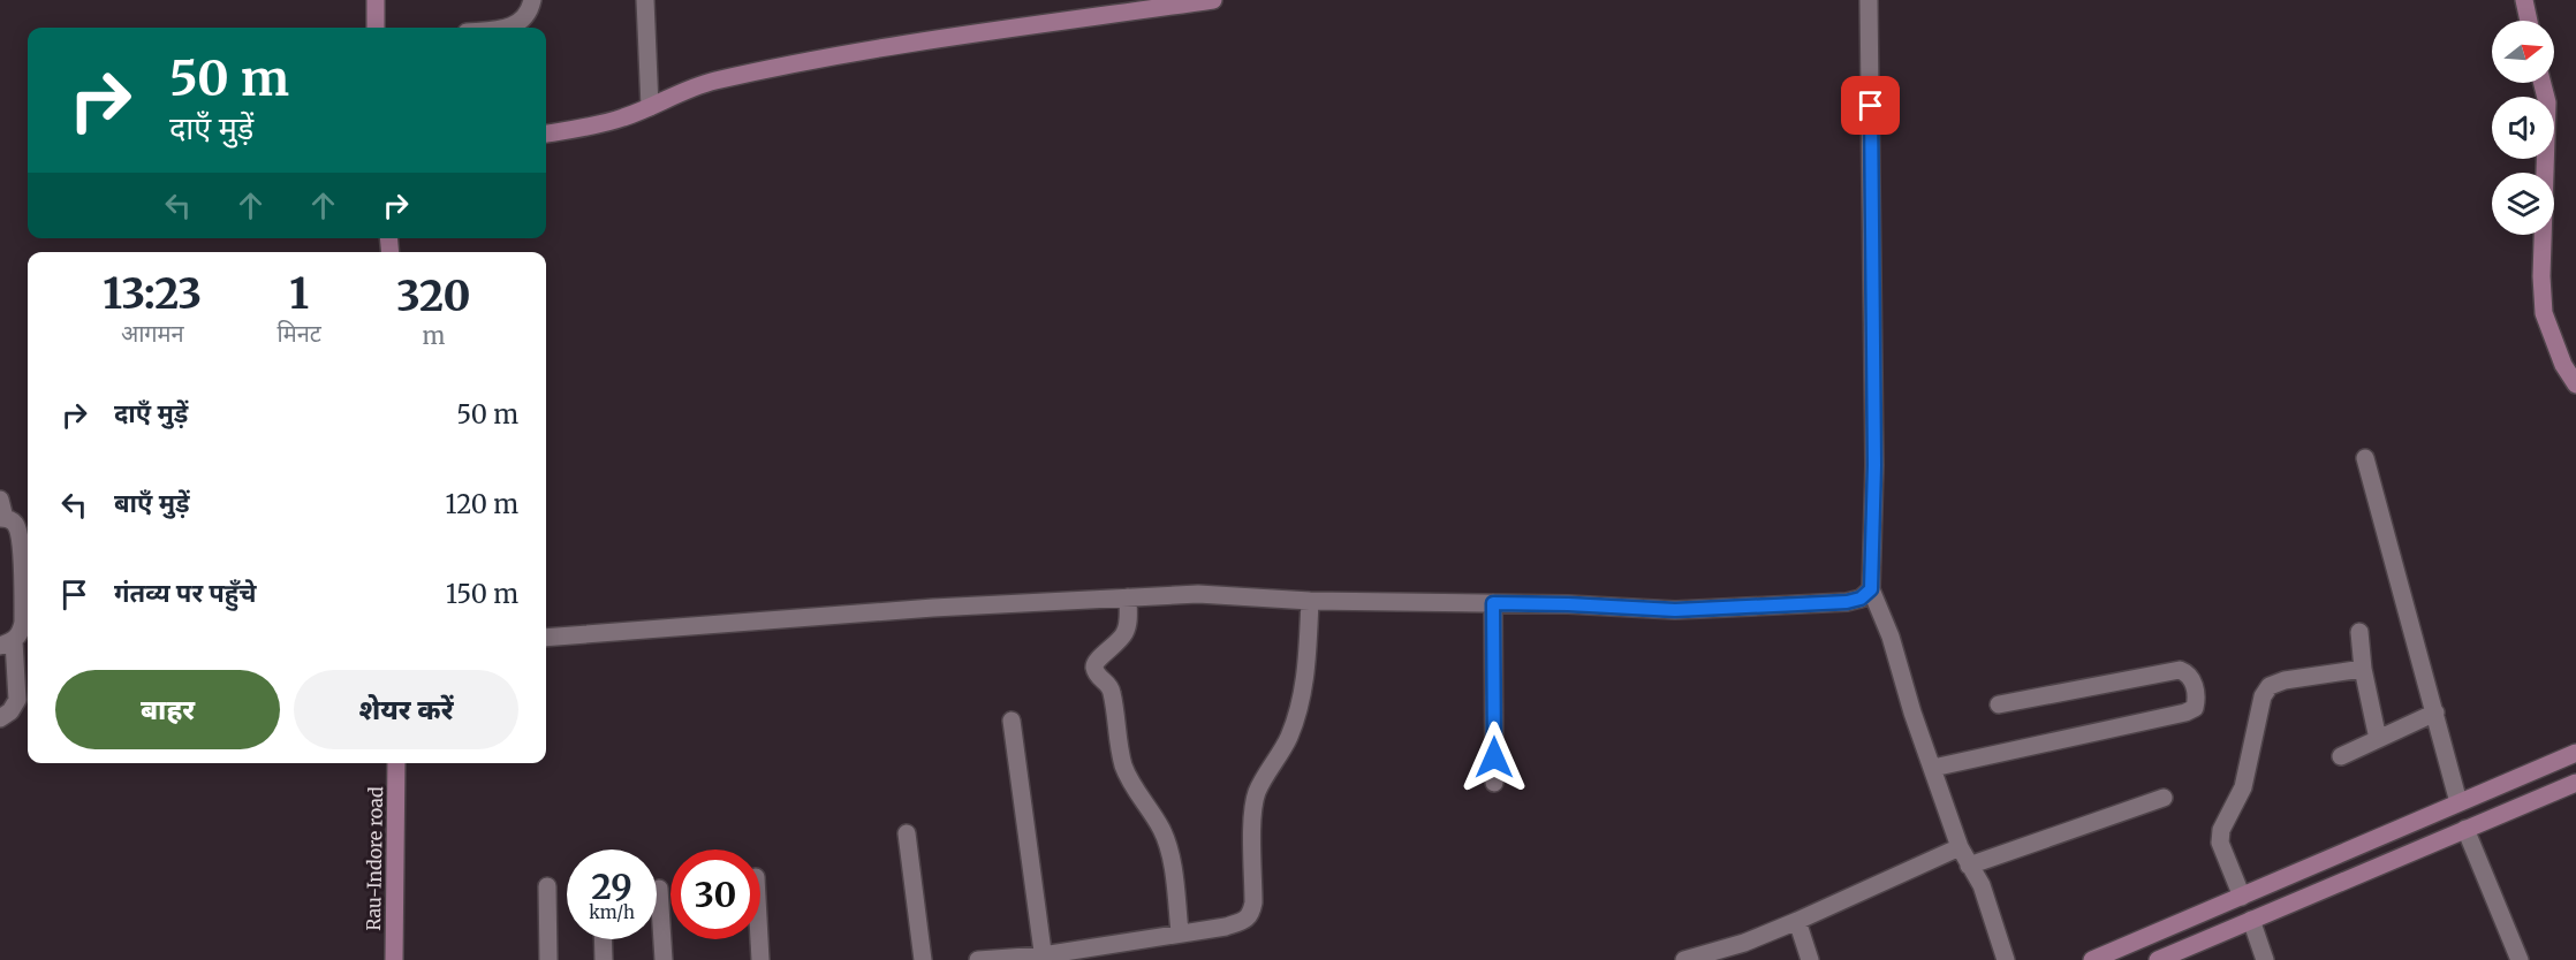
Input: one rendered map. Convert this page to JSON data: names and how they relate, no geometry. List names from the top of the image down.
{
  "streets": {
    "street": ["Rau-Indore road"]
  },
  "north": "right",
  "page": {
    "turn": ["50 m", "दाएँ मुड़ें"],
    "eta": [
      "13:23",
      "आगमन",
      "1",
      "मिनट",
      "320",
      "m"
    ],
    "list": [
      {
        "name": "दाएँ मुड़ें",
        "value": "50 m"
      },
      {
        "name": "बाएँ मुड़ें",
        "value": "120 m"
      },
      {
        "name": "गंतव्य पर पहुँचे",
        "value": "150 m"
      }
    ],
    "buttons": ["बाहर", "शेयर करें"],
    "speed": "29 km/h",
    "limit": "30"
  }
}
